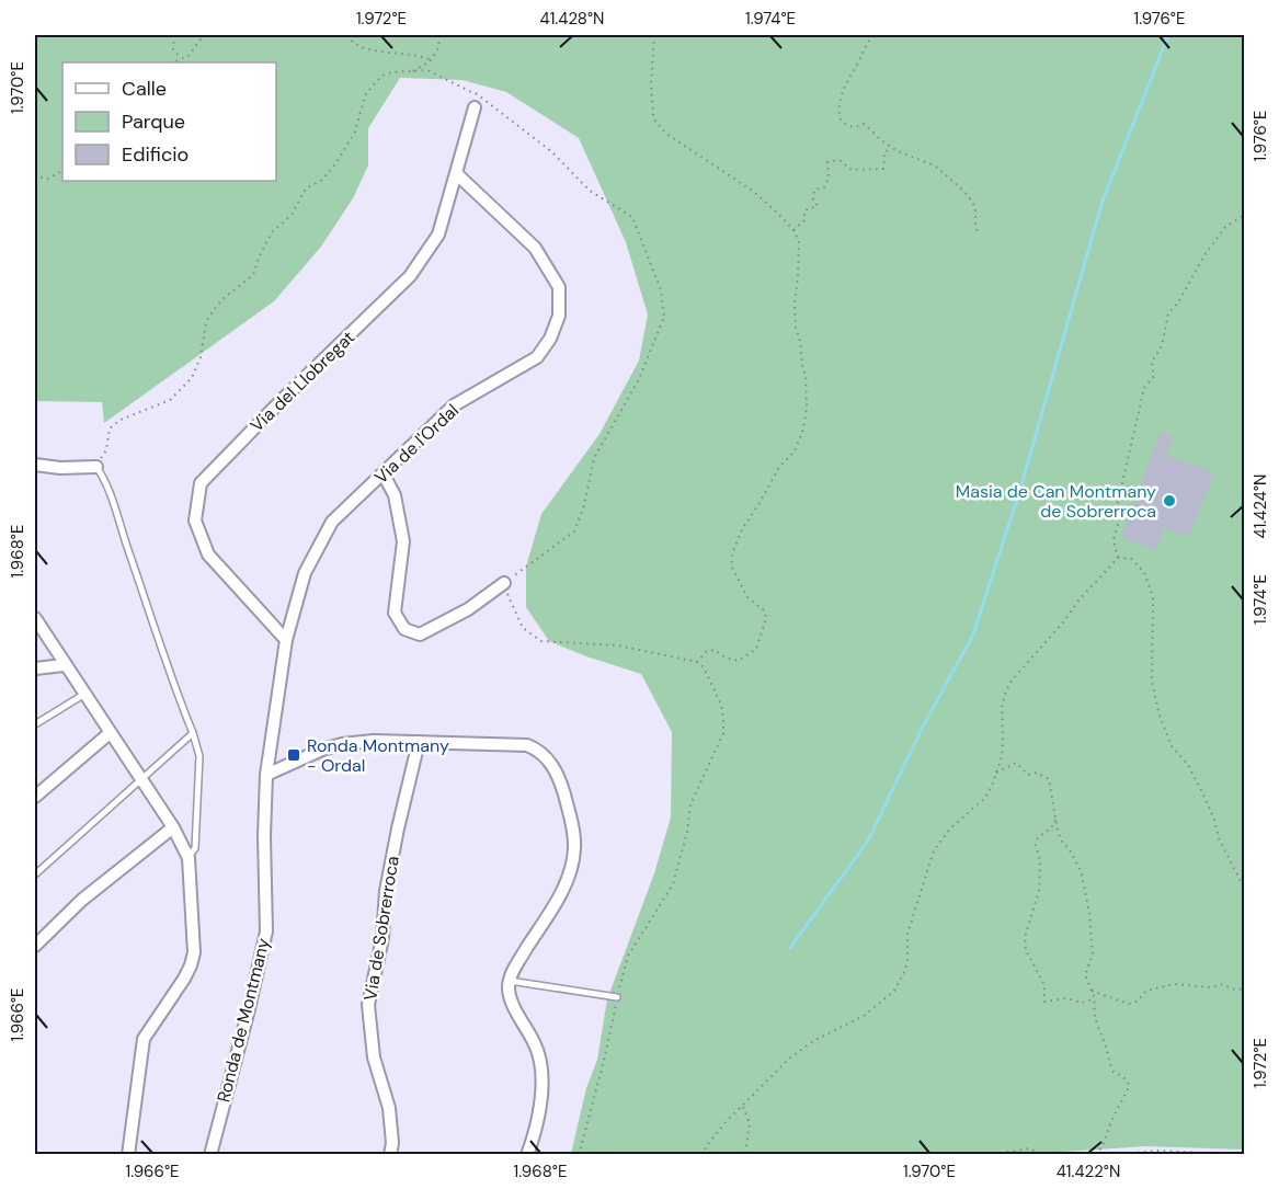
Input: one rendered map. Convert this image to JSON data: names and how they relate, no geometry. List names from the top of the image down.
{
  "streets": {
    "street": [
      "Via del Llobregat",
      "Via de l'Ordal",
      "Via de Sobrerroca",
      "Ronda de Montmany"
    ]
  },
  "crossings": [
    ["Via del Llobregat", "Via de l'Ordal"],
    ["Via de l'Ordal", "Ronda de Montmany"]
  ],
  "places": {
    "other": ["Masia de Can Montmany de Sobrerroca"],
    "transit": ["Ronda Montmany - Ordal"]
  },
  "legend": ["Calle", "Parque", "Edificio"],
  "coordinates": [
    "1.972°E",
    "41.428°N",
    "1.974°E",
    "1.976°E",
    "1.970°E",
    "41.424°N",
    "1.968°E",
    "1.966°E",
    "41.422°N"
  ]
}
